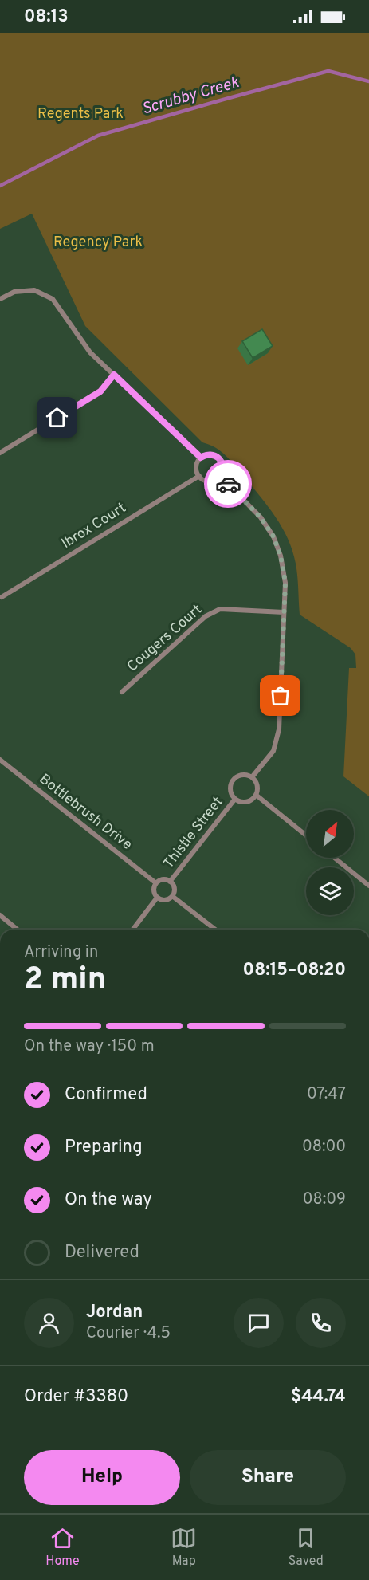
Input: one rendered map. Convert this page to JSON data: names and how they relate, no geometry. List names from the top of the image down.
{
  "streets": {
    "street": [
      "Ibrox Court",
      "Cougers Court",
      "Bottlebrush Drive",
      "Thistle Street"
    ]
  },
  "crossings": [
    ["Bottlebrush Drive", "Thistle Street"]
  ],
  "water": ["Scrubby Creek"],
  "parks": ["Regents Park", "Regency Park"],
  "north": "top right",
  "page": {
    "status": "08:13",
    "heading": ["2 min", "Arriving in", "08:15–08:20"],
    "panel": [
      "Jordan",
      "Courier · 4.5",
      "Order #3380",
      "$44.74"
    ],
    "bar": "On the way · 150 m",
    "list": [
      ["Confirmed", "07:47"],
      ["Preparing", "08:00"],
      ["On the way", "08:09"],
      "Delivered"
    ],
    "buttons": ["Help", "Share"],
    "tabs": ["Home", "Map", "Saved"]
  }
}
